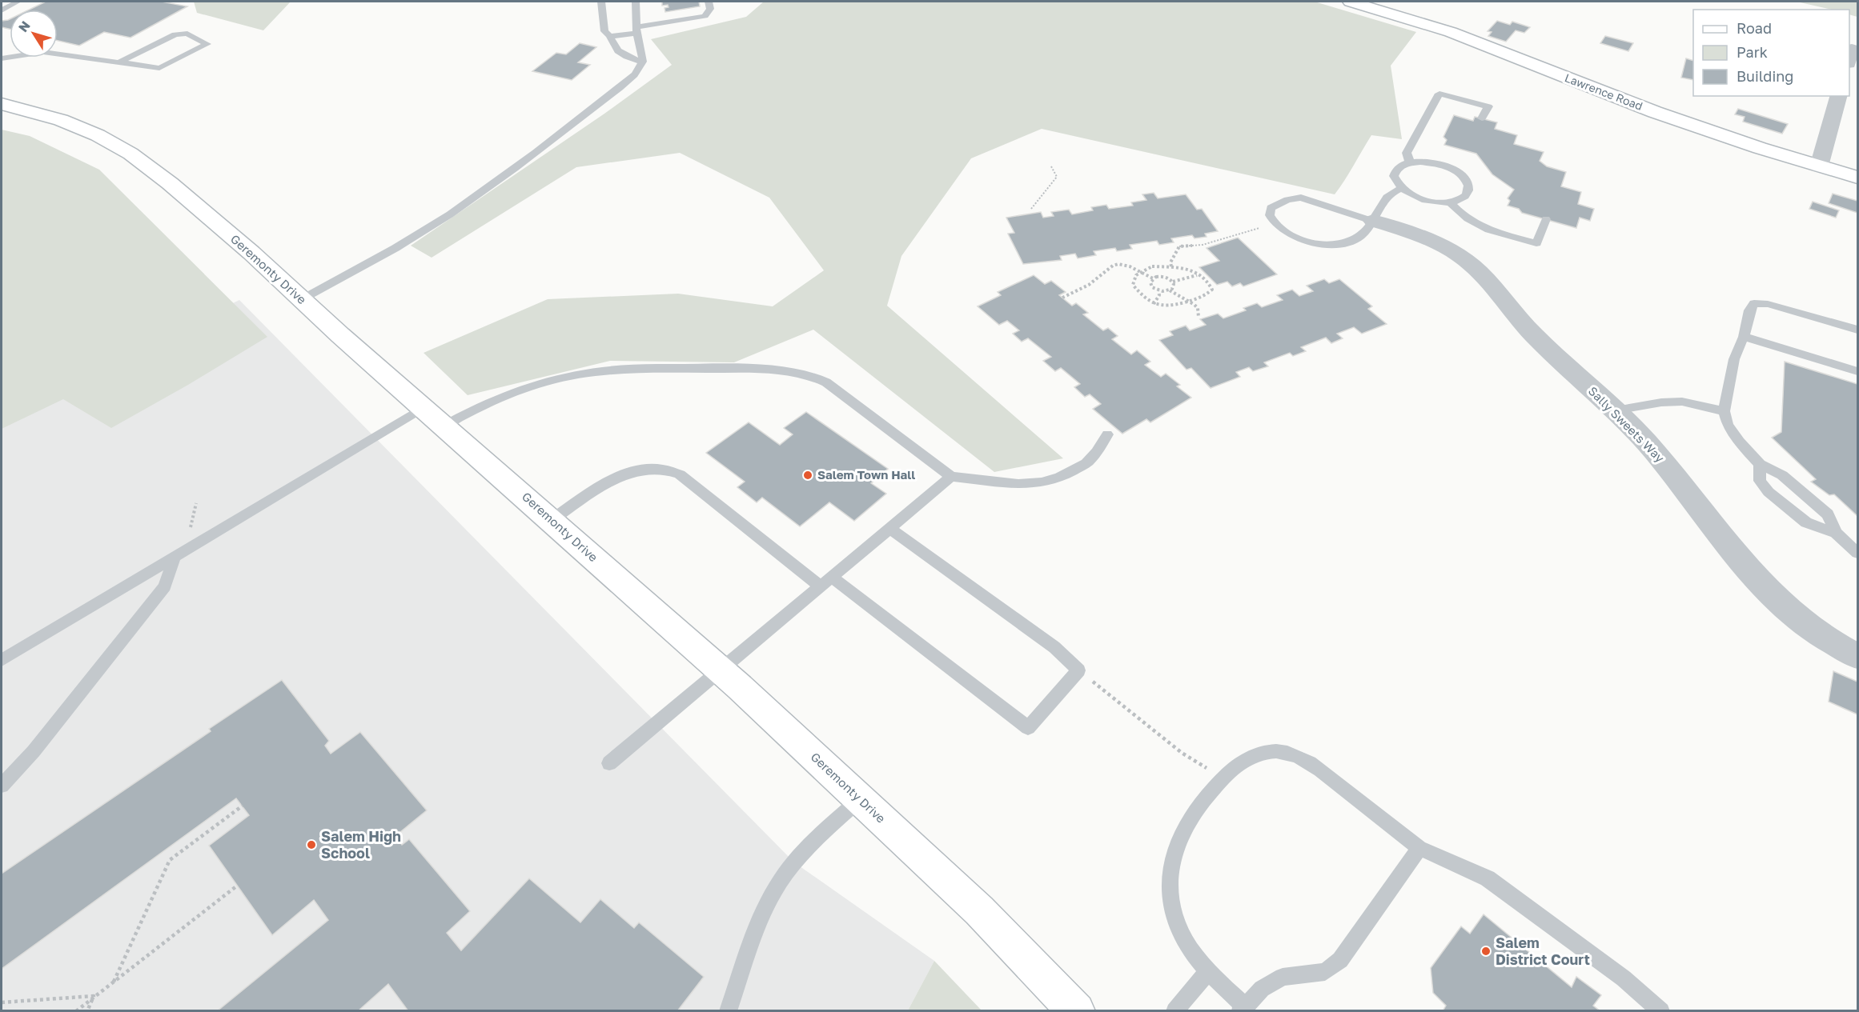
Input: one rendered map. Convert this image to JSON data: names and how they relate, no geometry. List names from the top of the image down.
{
  "streets": {
    "street": ["Lawrence Road", "Geremonty Drive", "Sally Sweets Way"]
  },
  "places": ["Salem Town Hall", "Salem High School", "Salem District Court"],
  "legend": ["Road", "Park", "Building"],
  "north": "top left"
}
